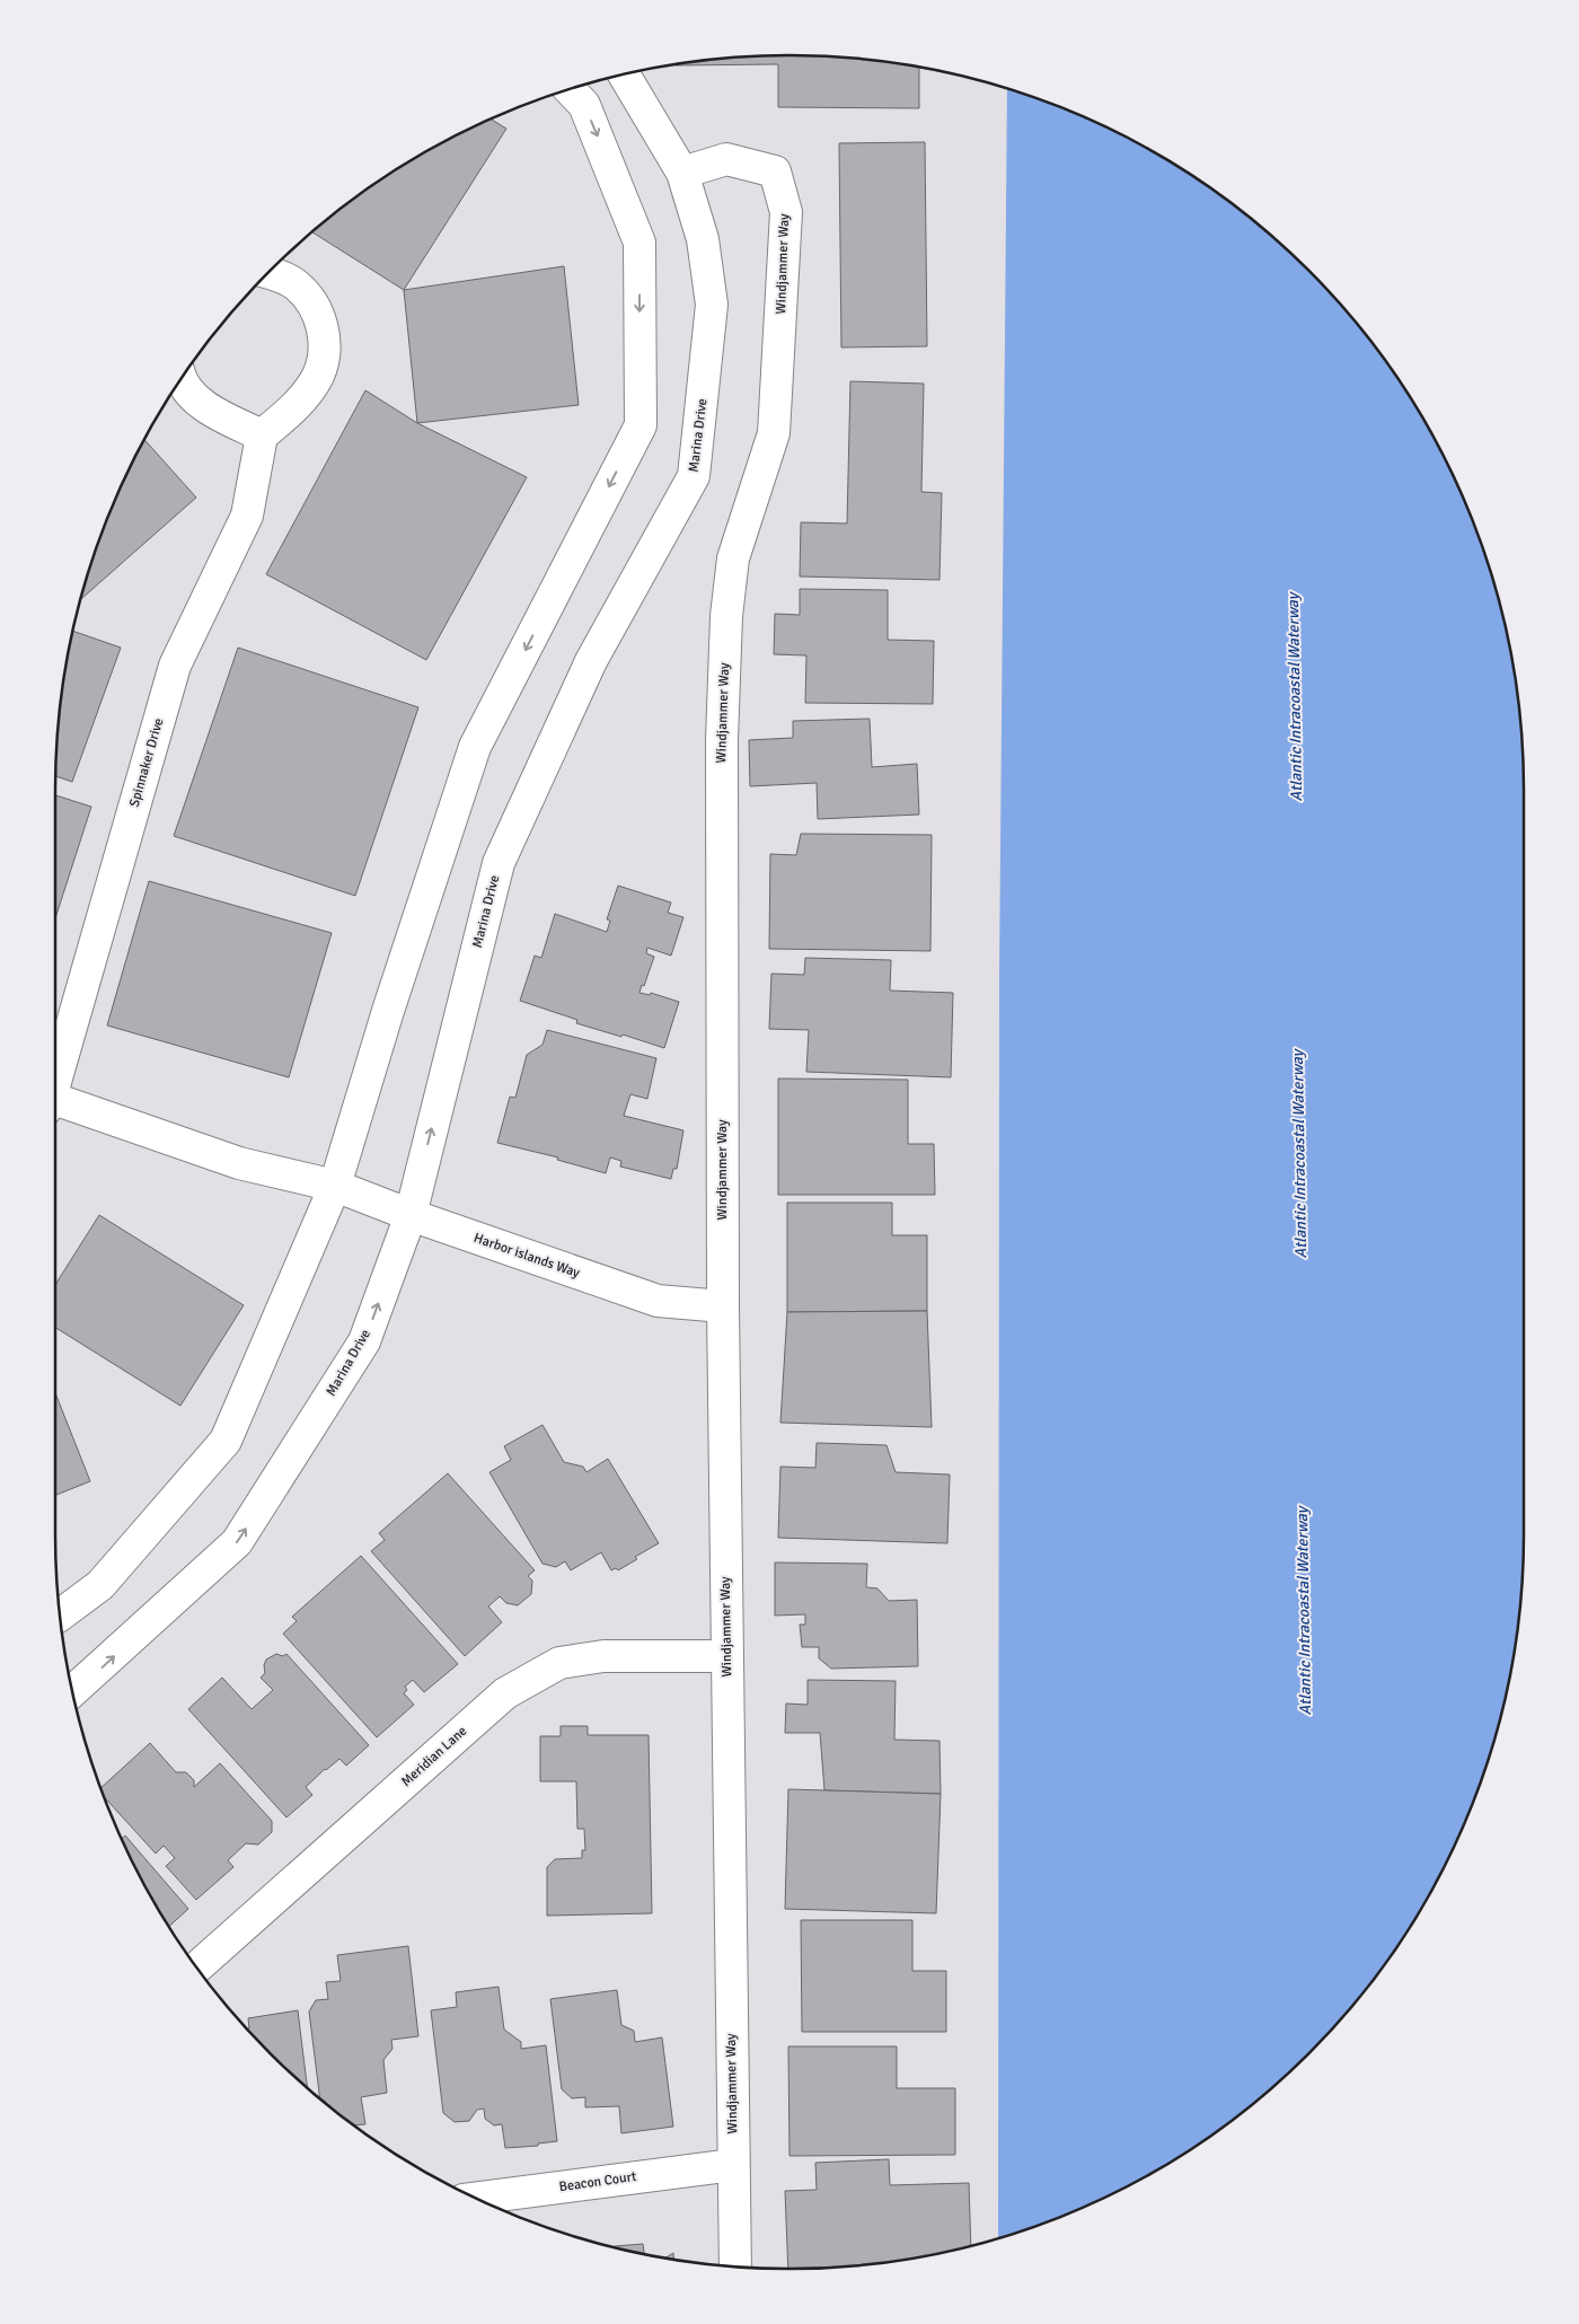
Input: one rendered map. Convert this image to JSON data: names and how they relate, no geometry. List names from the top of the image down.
{
  "streets": {
    "street": [
      "Windjammer Way",
      "Marina Drive",
      "Spinnaker Drive",
      "Harbor islands Way",
      "Meridian Lane",
      "Beacon Court"
    ]
  },
  "crossings": [
    ["Windjammer Way", "Marina Drive"],
    ["Windjammer Way", "Harbor islands Way"],
    ["Windjammer Way", "Meridian Lane"],
    ["Windjammer Way", "Beacon Court"],
    ["Marina Drive", "Harbor islands Way"],
    ["Spinnaker Drive", "Harbor islands Way"]
  ],
  "water": ["Atlantic Intracoastal Waterway"]
}
